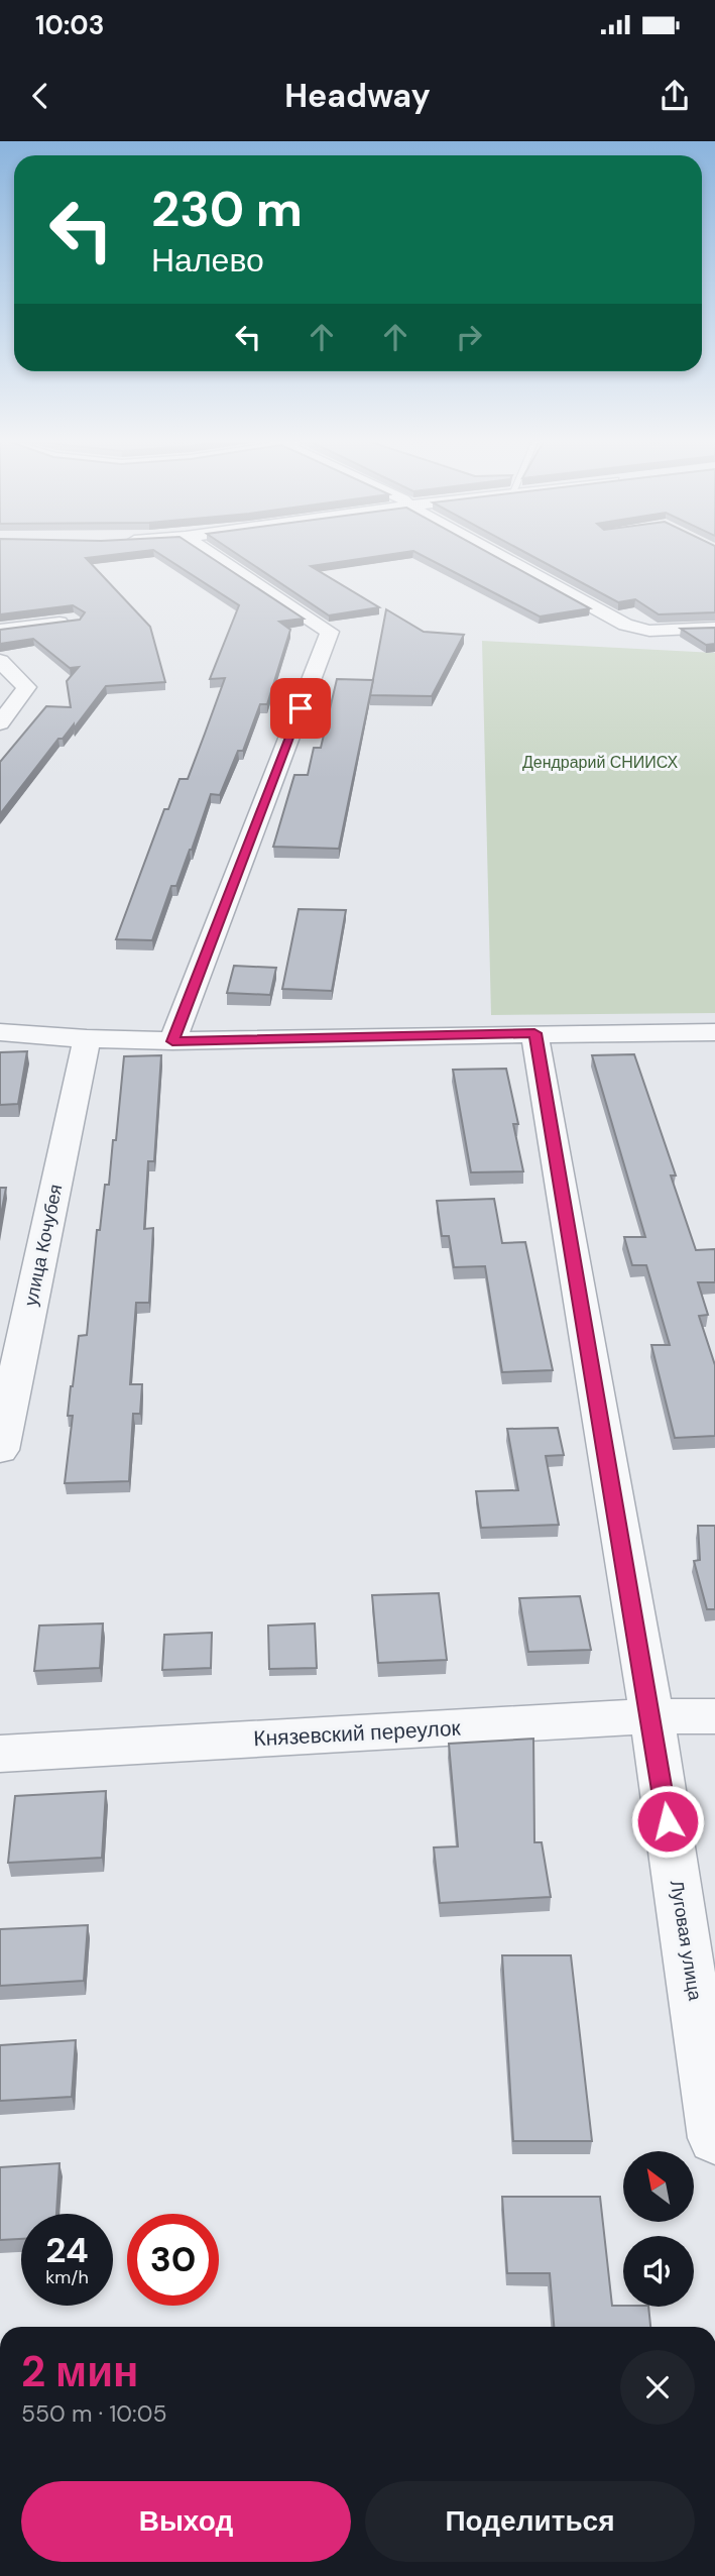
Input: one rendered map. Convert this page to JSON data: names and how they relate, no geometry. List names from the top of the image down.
{
  "streets": {
    "street": ["улица Кочубея", "Князевский переулок", "Луговая улица"]
  },
  "crossings": [
    ["Князевский переулок", "Луговая улица"]
  ],
  "parks": ["Дендрарий СНИИСХ"],
  "north": "top left",
  "page": {
    "status": "10:03",
    "header": "Headway",
    "turn": ["230 m", "Налево"],
    "speed": "24 km/h",
    "limit": "30",
    "heading": ["2 мин", "550 m · 10:05"],
    "buttons": ["Выход", "Поделиться"]
  }
}
